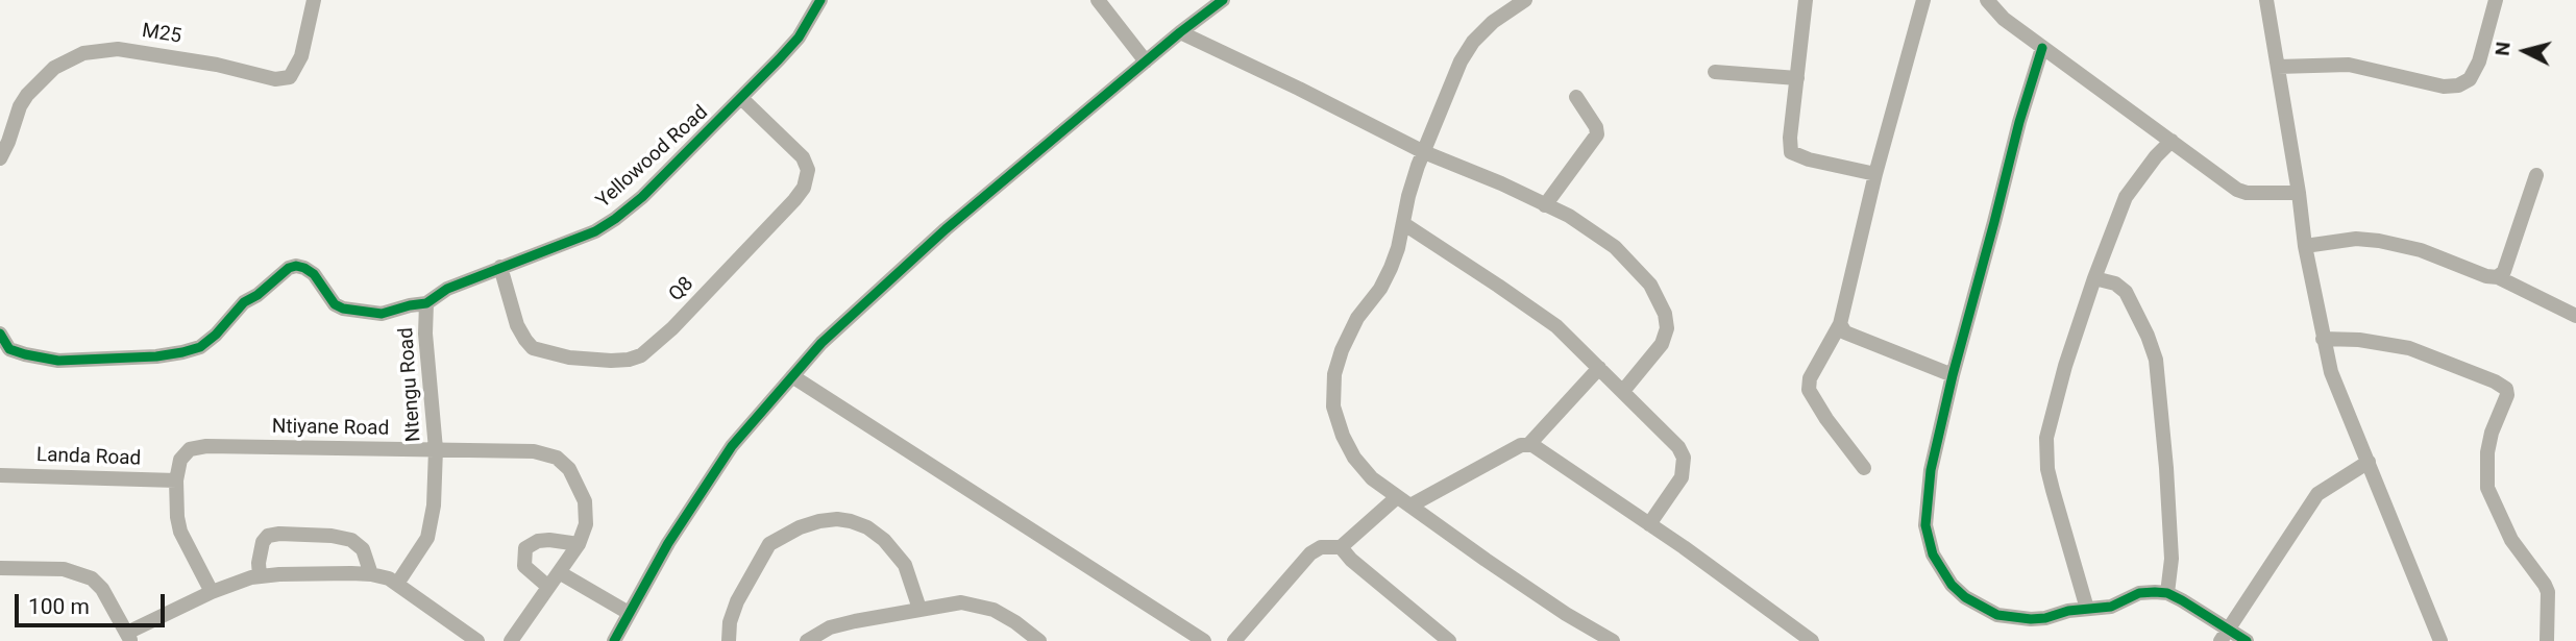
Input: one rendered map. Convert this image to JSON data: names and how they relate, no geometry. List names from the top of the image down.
{
  "streets": {
    "street": [
      "M25",
      "Yellowood Road",
      "Q8",
      "Ntengu Road",
      "Ntiyane Road",
      "Landa Road"
    ]
  },
  "crossings": [
    ["Yellowood Road", "Q8"],
    ["Yellowood Road", "Ntengu Road"],
    ["Ntengu Road", "Ntiyane Road"],
    ["Ntiyane Road", "Landa Road"]
  ],
  "scale_bar": "100 m",
  "north": "left"
}
